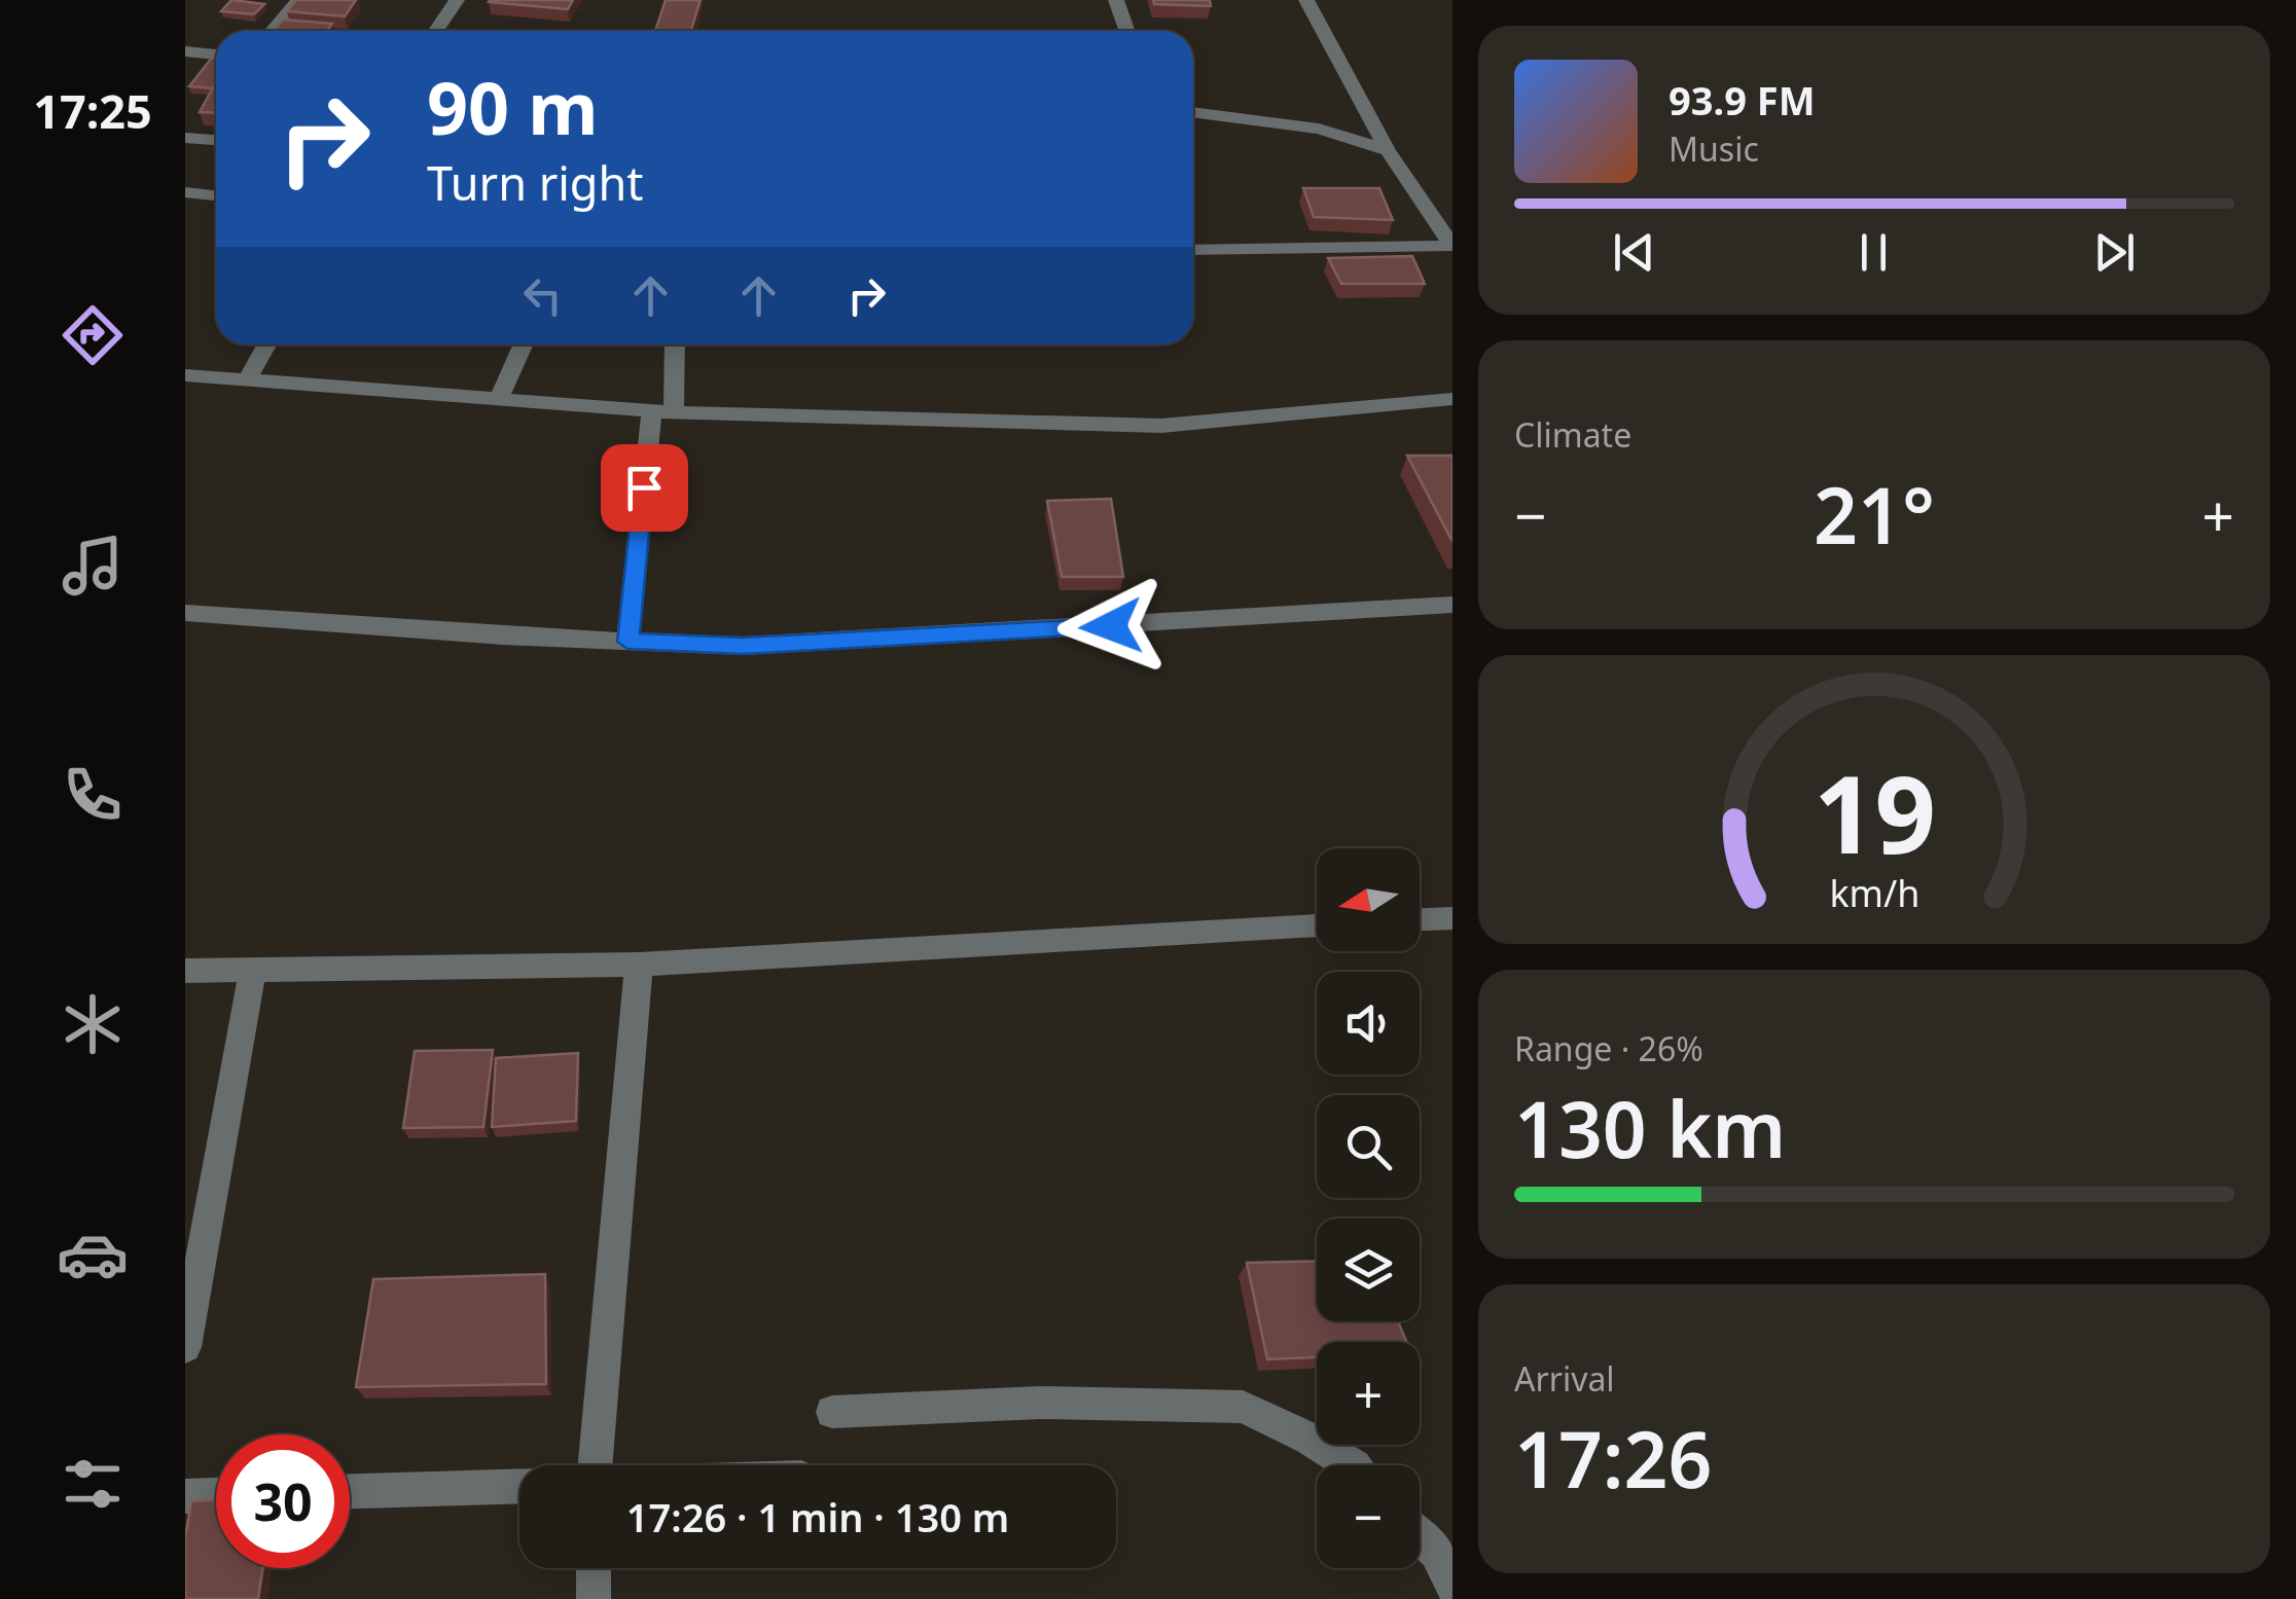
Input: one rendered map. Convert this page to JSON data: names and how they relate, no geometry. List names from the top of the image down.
{
  "north": "left",
  "page": {
    "tabs": "17:25",
    "turn": ["90 m", "Turn right"],
    "song": ["93.9 FM", "Music"],
    "tile": [
      "Climate",
      ["Range · 26%", "130 km"],
      ["Arrival", "17:26"]
    ],
    "heat": ["−", "21°", "+"],
    "map_buttons": ["+", "−"],
    "limit": "30",
    "trip": "17:26 · 1 min · 130 m",
    "gauge": ["19", "km/h"]
  }
}
